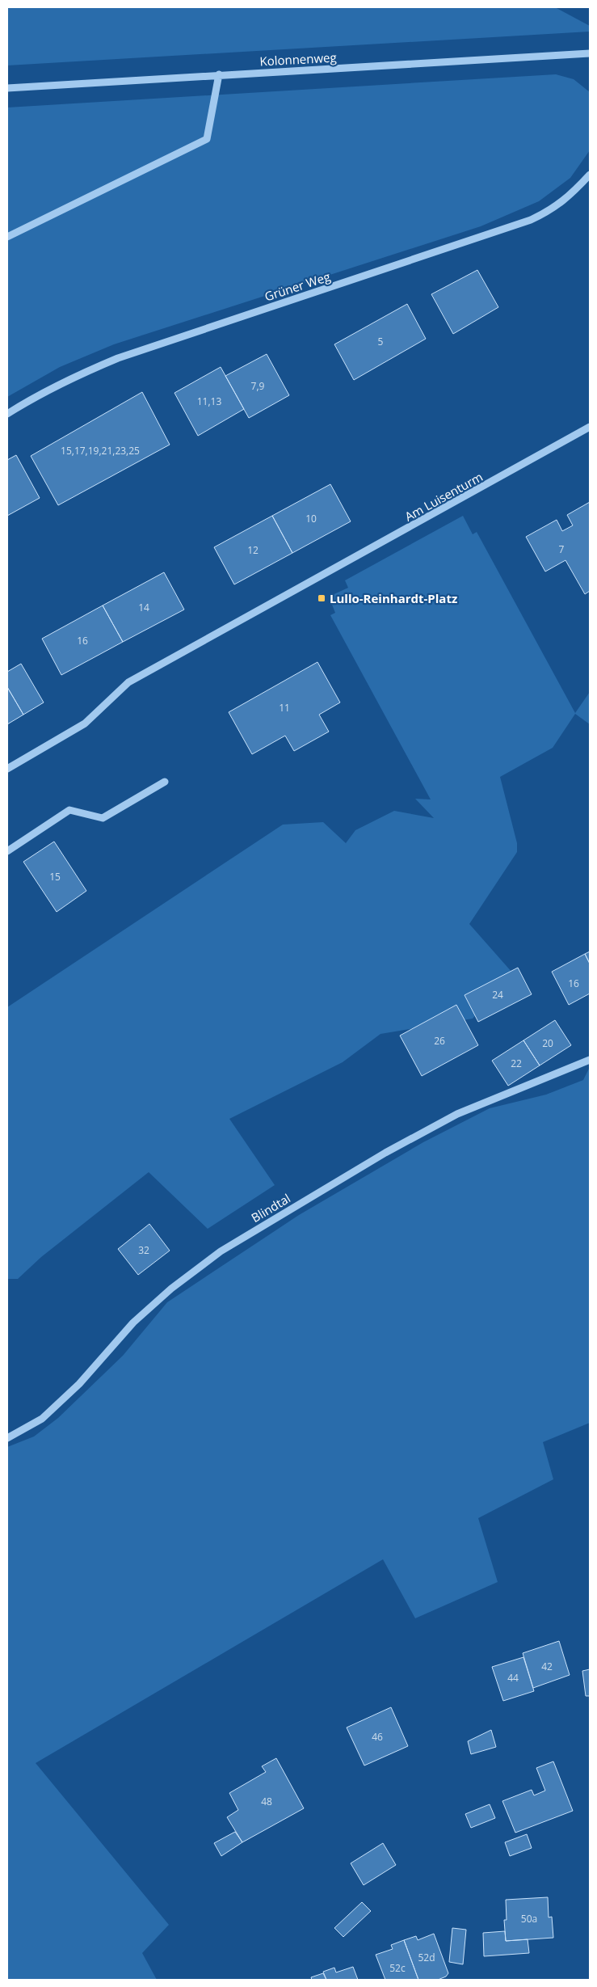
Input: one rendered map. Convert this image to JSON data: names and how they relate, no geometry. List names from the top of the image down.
{
  "streets": {
    "street": [
      "Kolonnenweg",
      "Grüner Weg",
      "Am Luisenturm",
      "Blindtal"
    ]
  },
  "places": {
    "transit": ["Lullo-Reinhardt-Platz"]
  },
  "house_numbers": [
    "5",
    "7,9",
    "11,13",
    "15,17,19,21,23,25",
    "10",
    "7",
    "12",
    "14",
    "16",
    "11",
    "15",
    "16",
    "24",
    "26",
    "20",
    "22",
    "32",
    "42",
    "44",
    "46",
    "48",
    "50a",
    "52d",
    "52c"
  ]
}
